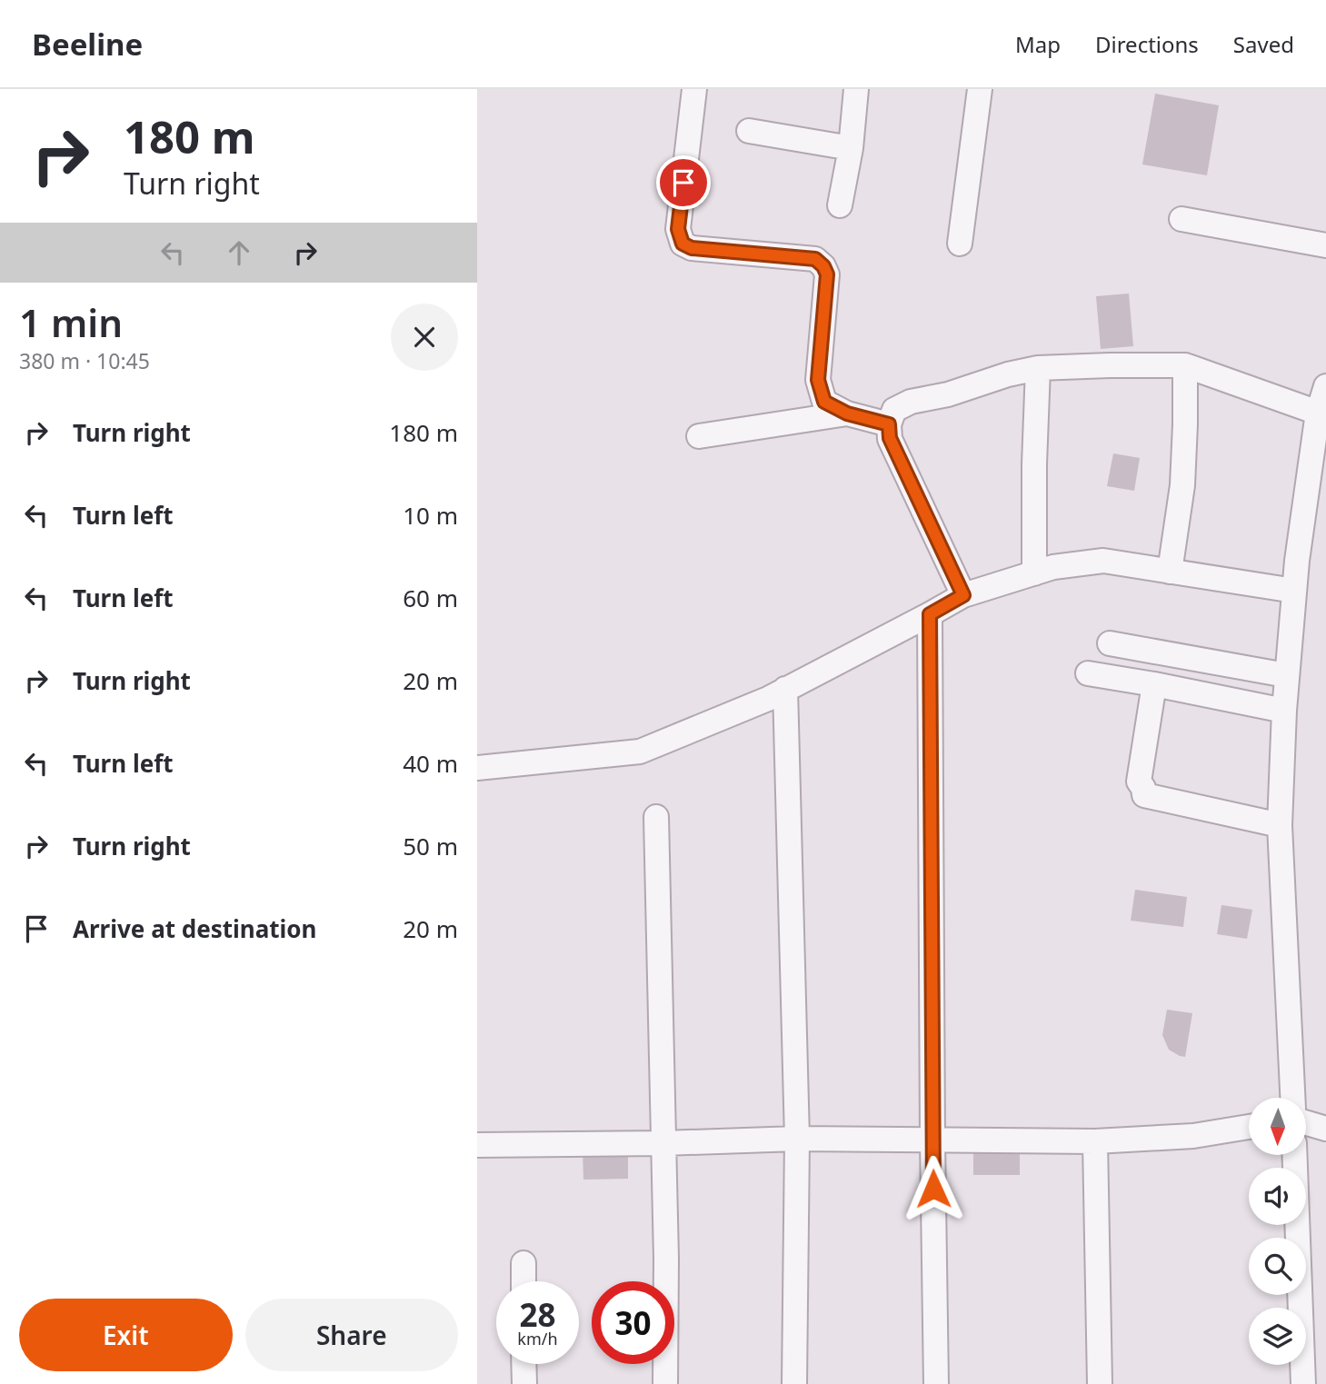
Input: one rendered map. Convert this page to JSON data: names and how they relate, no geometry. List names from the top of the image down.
{
  "north": "bottom",
  "page": {
    "header": "Beeline",
    "nav": ["Map", "Directions", "Saved"],
    "turn": ["180 m", "Turn right"],
    "heading": ["1 min", "380 m · 10:45"],
    "list": [
      {
        "name": "Turn right",
        "value": "180 m"
      },
      {
        "name": "Turn left",
        "value": "10 m"
      },
      {
        "name": "Turn left",
        "value": "60 m"
      },
      {
        "name": "Turn right",
        "value": "20 m"
      },
      {
        "name": "Turn left",
        "value": "40 m"
      },
      {
        "name": "Turn right",
        "value": "50 m"
      },
      {
        "name": "Arrive at destination",
        "value": "20 m"
      }
    ],
    "speed": "28 km/h",
    "limit": "30",
    "buttons": ["Exit", "Share"]
  }
}
